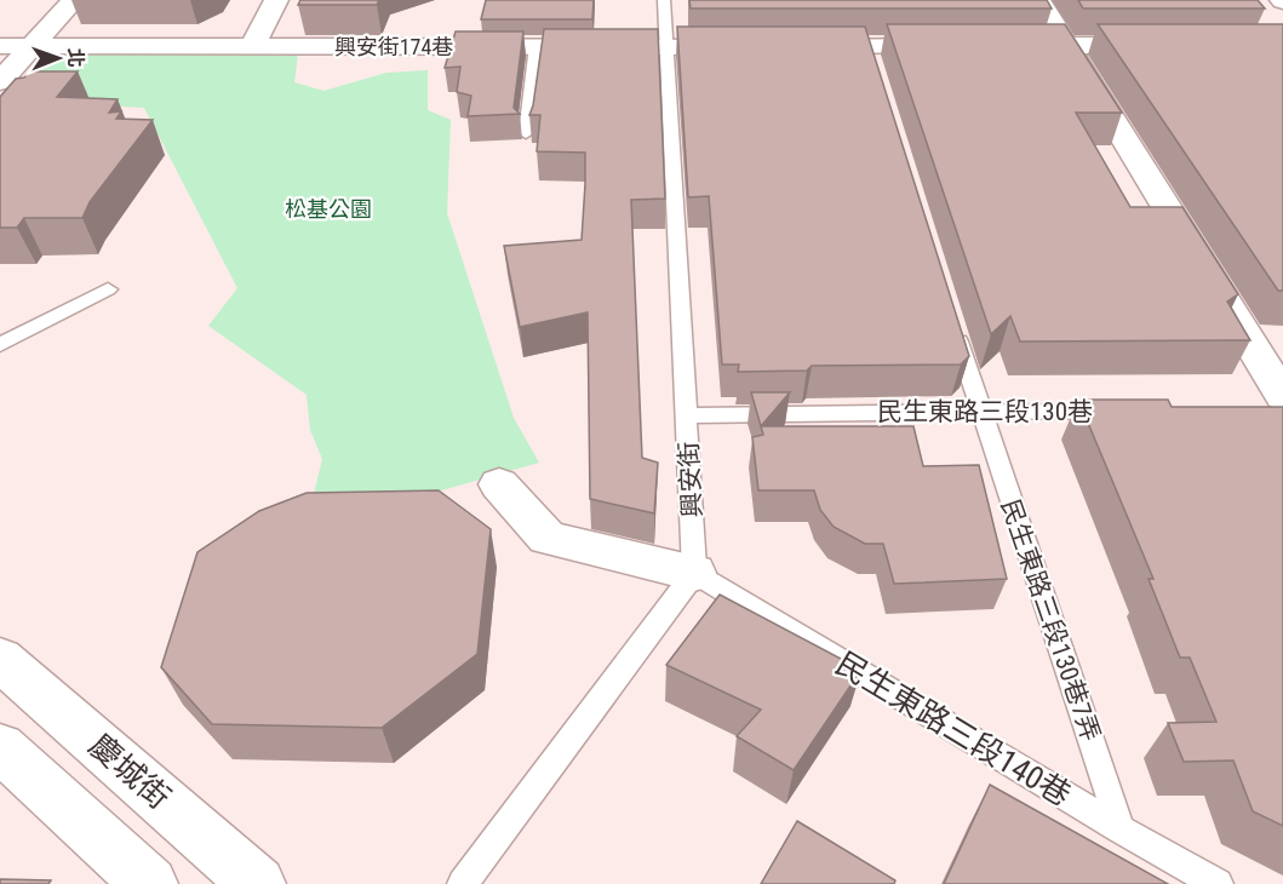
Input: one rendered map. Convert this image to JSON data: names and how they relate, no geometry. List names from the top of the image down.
{
  "streets": {
    "street": ["興安街174巷", "民生東路三段140巷", "慶城街"],
    "lane": ["民生東路三段130巷", "興安街", "民生東路三段130巷7弄"]
  },
  "crossings": [
    ["興安街174巷", "興安街"],
    ["民生東路三段130巷", "興安街"],
    ["民生東路三段130巷", "民生東路三段130巷7弄"],
    ["興安街", "民生東路三段140巷"],
    ["民生東路三段130巷7弄", "民生東路三段140巷"]
  ],
  "parks": ["松基公園"],
  "north": "right"
}
